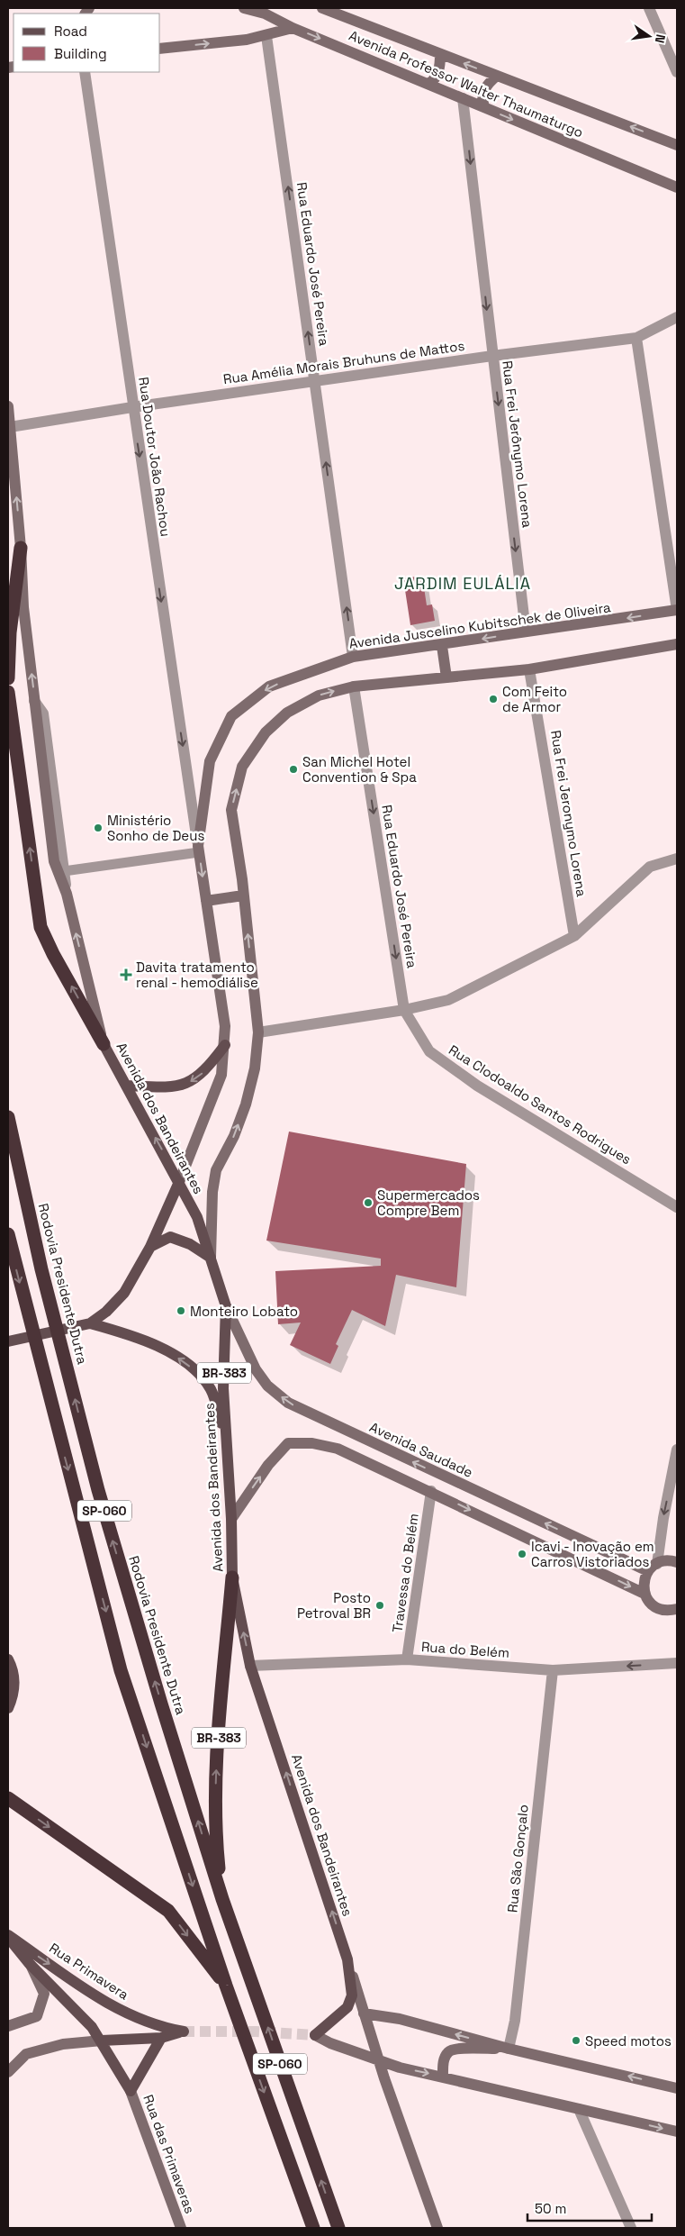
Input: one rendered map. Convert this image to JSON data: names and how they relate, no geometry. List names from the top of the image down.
{
  "streets": {
    "highway": ["Rodovia Presidente Dutra", "BR-383", "SP-060"],
    "main road": [
      "Avenida Professor Walter Thaumaturgo",
      "Avenida Juscelino Kubitschek de Oliveira",
      "Avenida dos Bandeirantes",
      "Avenida Saudade",
      "Rua Primavera",
      "Rua das Primaveras"
    ],
    "street": [
      "Rua Eduardo José Pereira",
      "Rua Amélia Morais Bruhuns de Mattos",
      "Rua Frei Jerônymo Lorena",
      "Rua Doutor João Rachou",
      "Rua Frei Jeronymo Lorena",
      "Rua Clodoaldo Santos Rodrigues",
      "Travessa do Belém",
      "Rua do Belém",
      "Rua São Gonçalo"
    ]
  },
  "crossings": [
    ["Avenida Professor Walter Thaumaturgo", "Rua Frei Jerônymo Lorena"],
    ["Rua Eduardo José Pereira", "Rua Amélia Morais Bruhuns de Mattos"],
    ["Rua Eduardo José Pereira", "Avenida Juscelino Kubitschek de Oliveira"],
    ["Rua Eduardo José Pereira", "Rua Clodoaldo Santos Rodrigues"],
    ["Rua Amélia Morais Bruhuns de Mattos", "Rua Frei Jerônymo Lorena"],
    ["Rua Amélia Morais Bruhuns de Mattos", "Rua Doutor João Rachou"],
    ["Rua Amélia Morais Bruhuns de Mattos", "Avenida dos Bandeirantes"],
    ["Rua Frei Jerônymo Lorena", "Avenida Juscelino Kubitschek de Oliveira"],
    ["Rua Doutor João Rachou", "Avenida Juscelino Kubitschek de Oliveira"],
    ["Avenida Juscelino Kubitschek de Oliveira", "Avenida dos Bandeirantes"],
    ["Avenida dos Bandeirantes", "BR-383"],
    ["Avenida dos Bandeirantes", "Avenida Saudade"],
    ["Avenida dos Bandeirantes", "Rua do Belém"],
    ["Rodovia Presidente Dutra", "BR-383"],
    ["Travessa do Belém", "Rua do Belém"],
    ["Rua do Belém", "Rua São Gonçalo"],
    ["Rua Primavera", "Rua das Primaveras"]
  ],
  "one_way": [
    "Rua Frei Jerônymo Lorena",
    "Rua Doutor João Rachou",
    "Avenida Juscelino Kubitschek de Oliveira",
    "Avenida dos Bandeirantes"
  ],
  "districts": ["JARDIM EULÁLIA"],
  "places": {
    "other": [
      "Com Feito de Armor",
      "San Michel Hotel Convention & Spa",
      "Ministério Sonho de Deus",
      "Supermercados Compre Bem",
      "Monteiro Lobato",
      "Icavi - Inovação em Carros Vistoriados",
      "Posto Petroval BR",
      "Speed motos"
    ],
    "health": ["Davita tratamento renal - hemodiálise"]
  },
  "legend": ["Road", "Building"],
  "scale_bar": "50 m",
  "north": "right"
}
